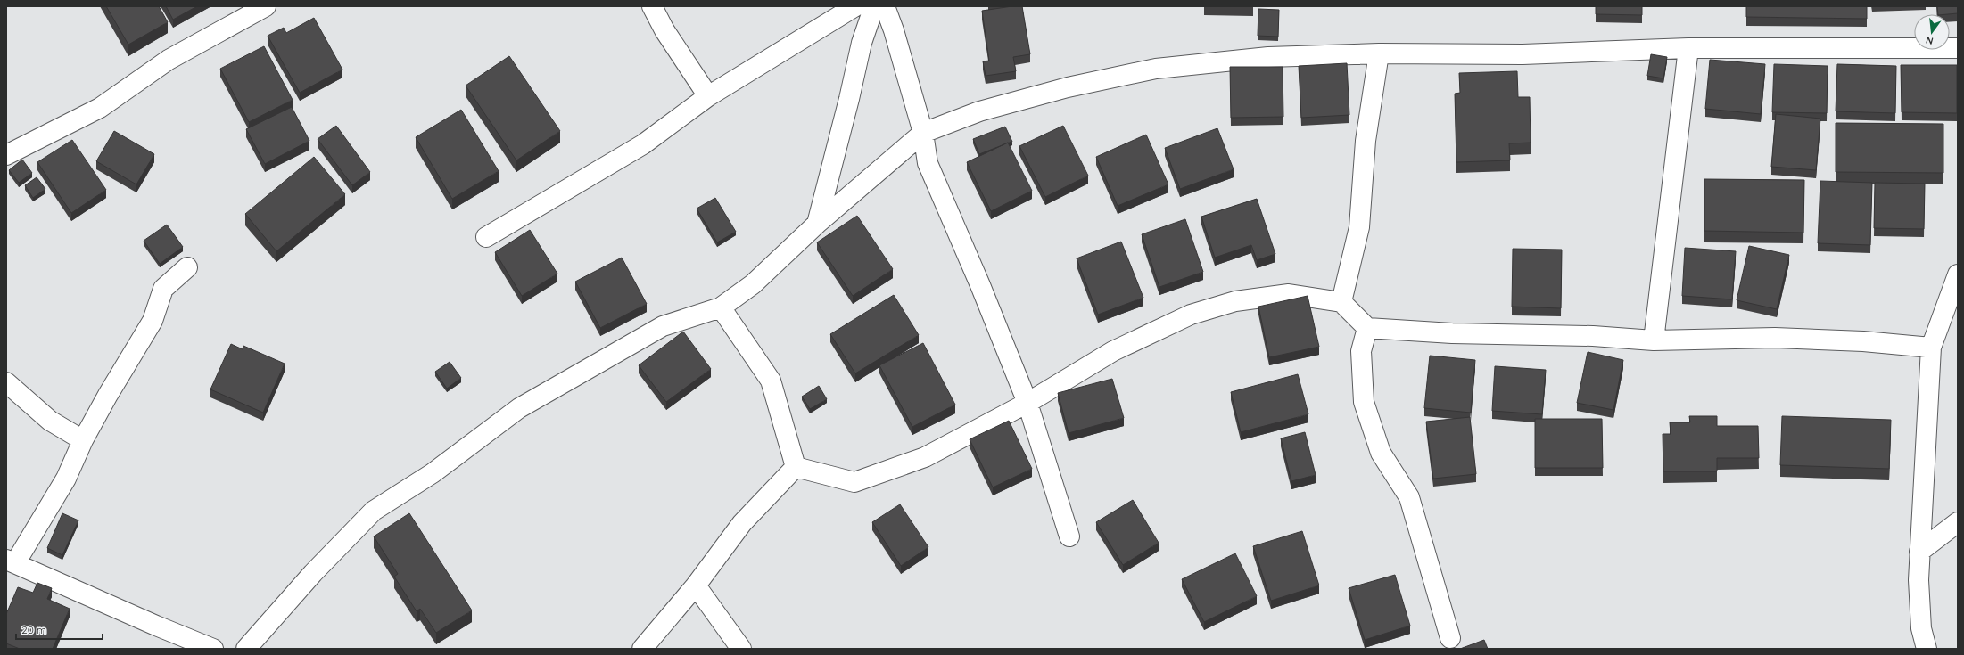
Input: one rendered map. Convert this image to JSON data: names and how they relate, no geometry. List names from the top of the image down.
{
  "scale_bar": "20 m",
  "north": "bottom"
}
